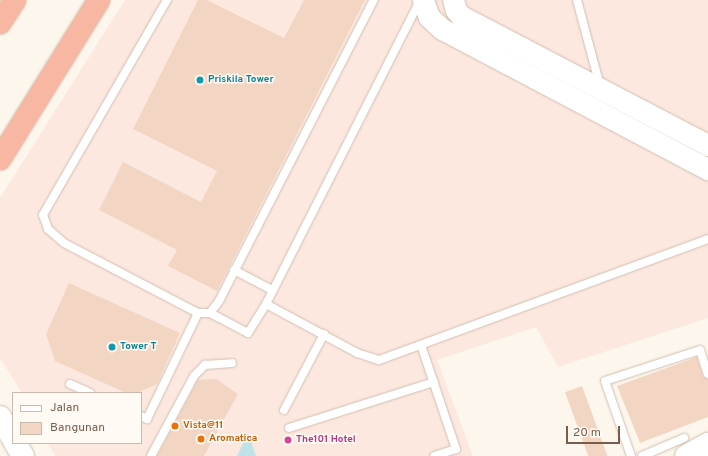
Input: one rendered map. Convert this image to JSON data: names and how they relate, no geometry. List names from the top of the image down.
{
  "places": [
    "Priskila Tower",
    "Tower T",
    "Vista@11",
    "Aromatica",
    "The101 Hotel"
  ],
  "legend": ["Jalan", "Bangunan"],
  "scale_bar": "20 m"
}
